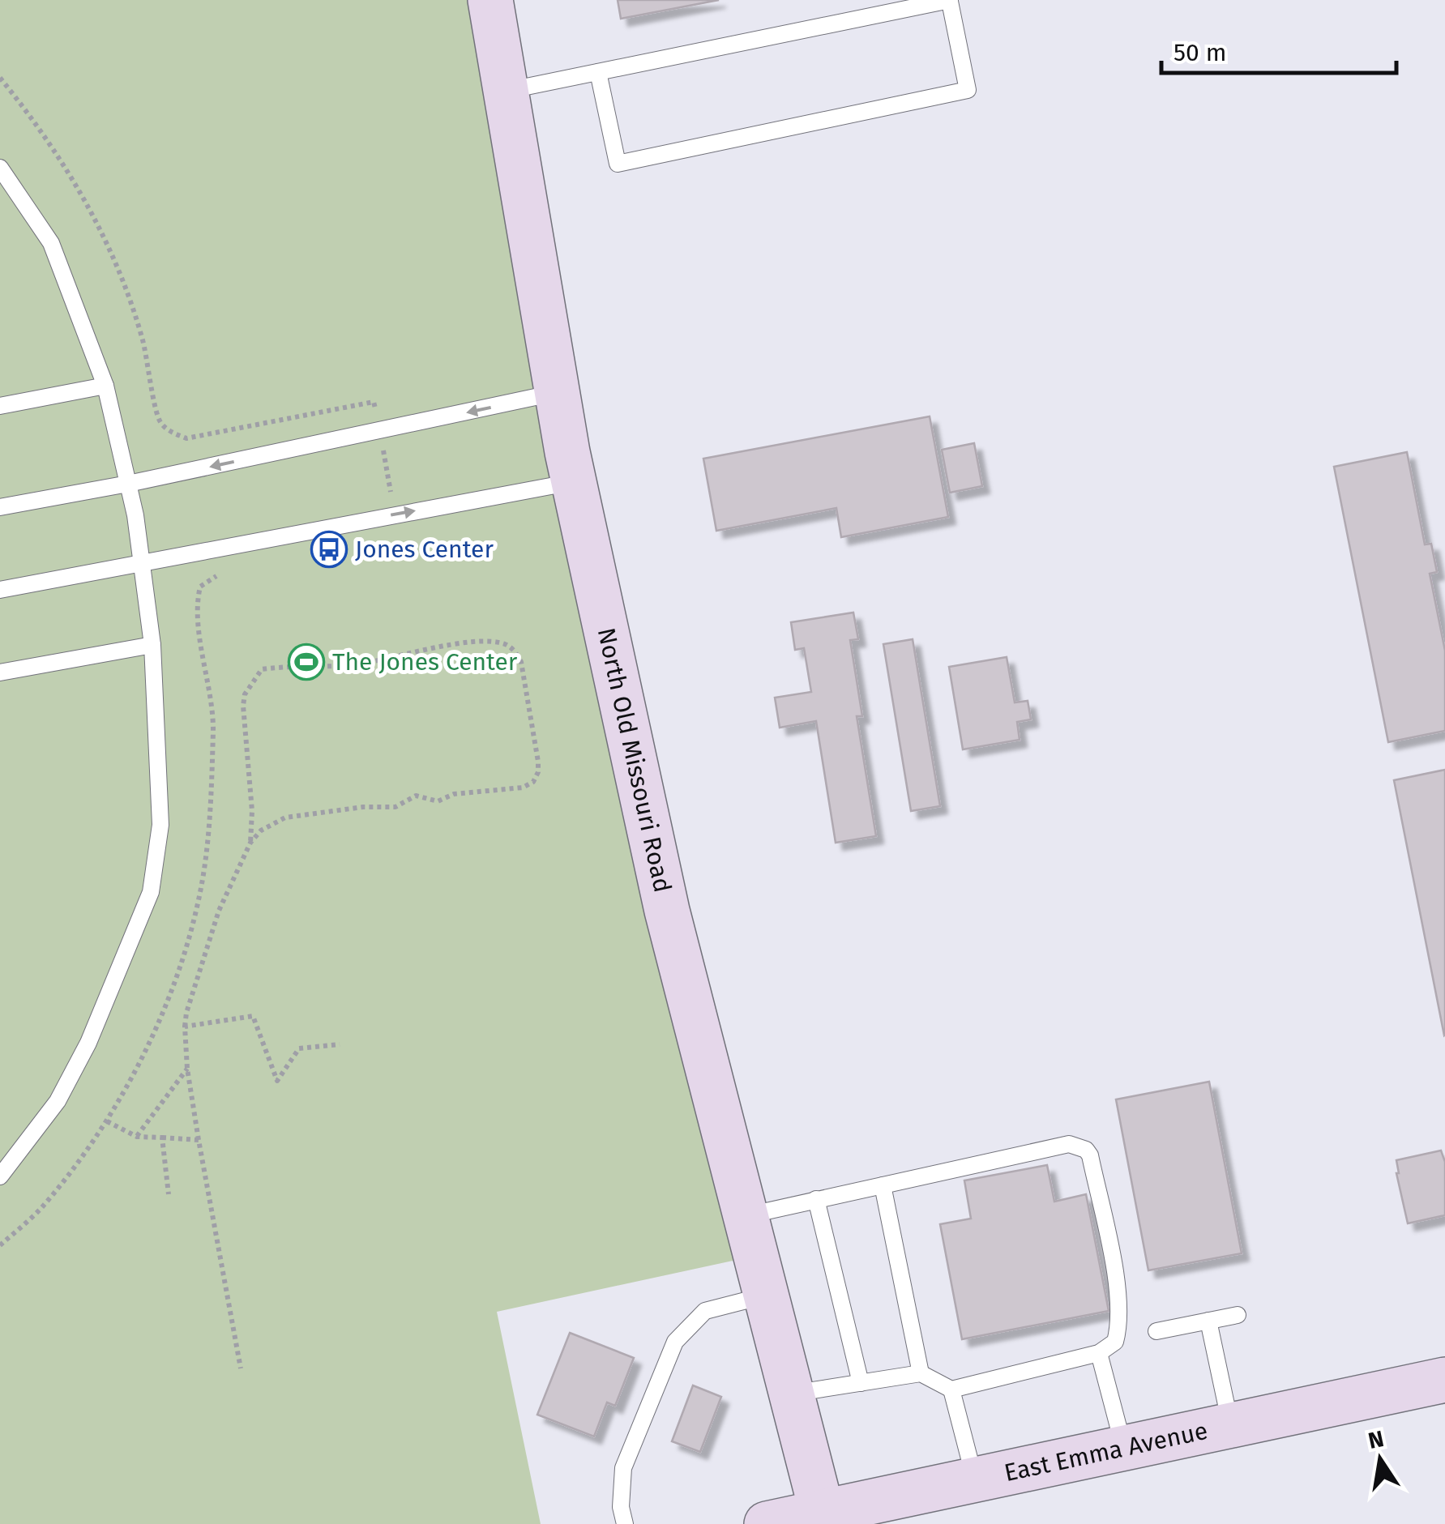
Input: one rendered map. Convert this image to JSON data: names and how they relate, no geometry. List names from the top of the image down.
{
  "streets": {
    "main road": ["North Old Missouri Road", "East Emma Avenue"]
  },
  "crossings": [
    ["North Old Missouri Road", "East Emma Avenue"]
  ],
  "places": {
    "bus stop": ["Jones Center"],
    "sports": ["The Jones Center"]
  },
  "scale_bar": "50 m",
  "north": "top"
}
